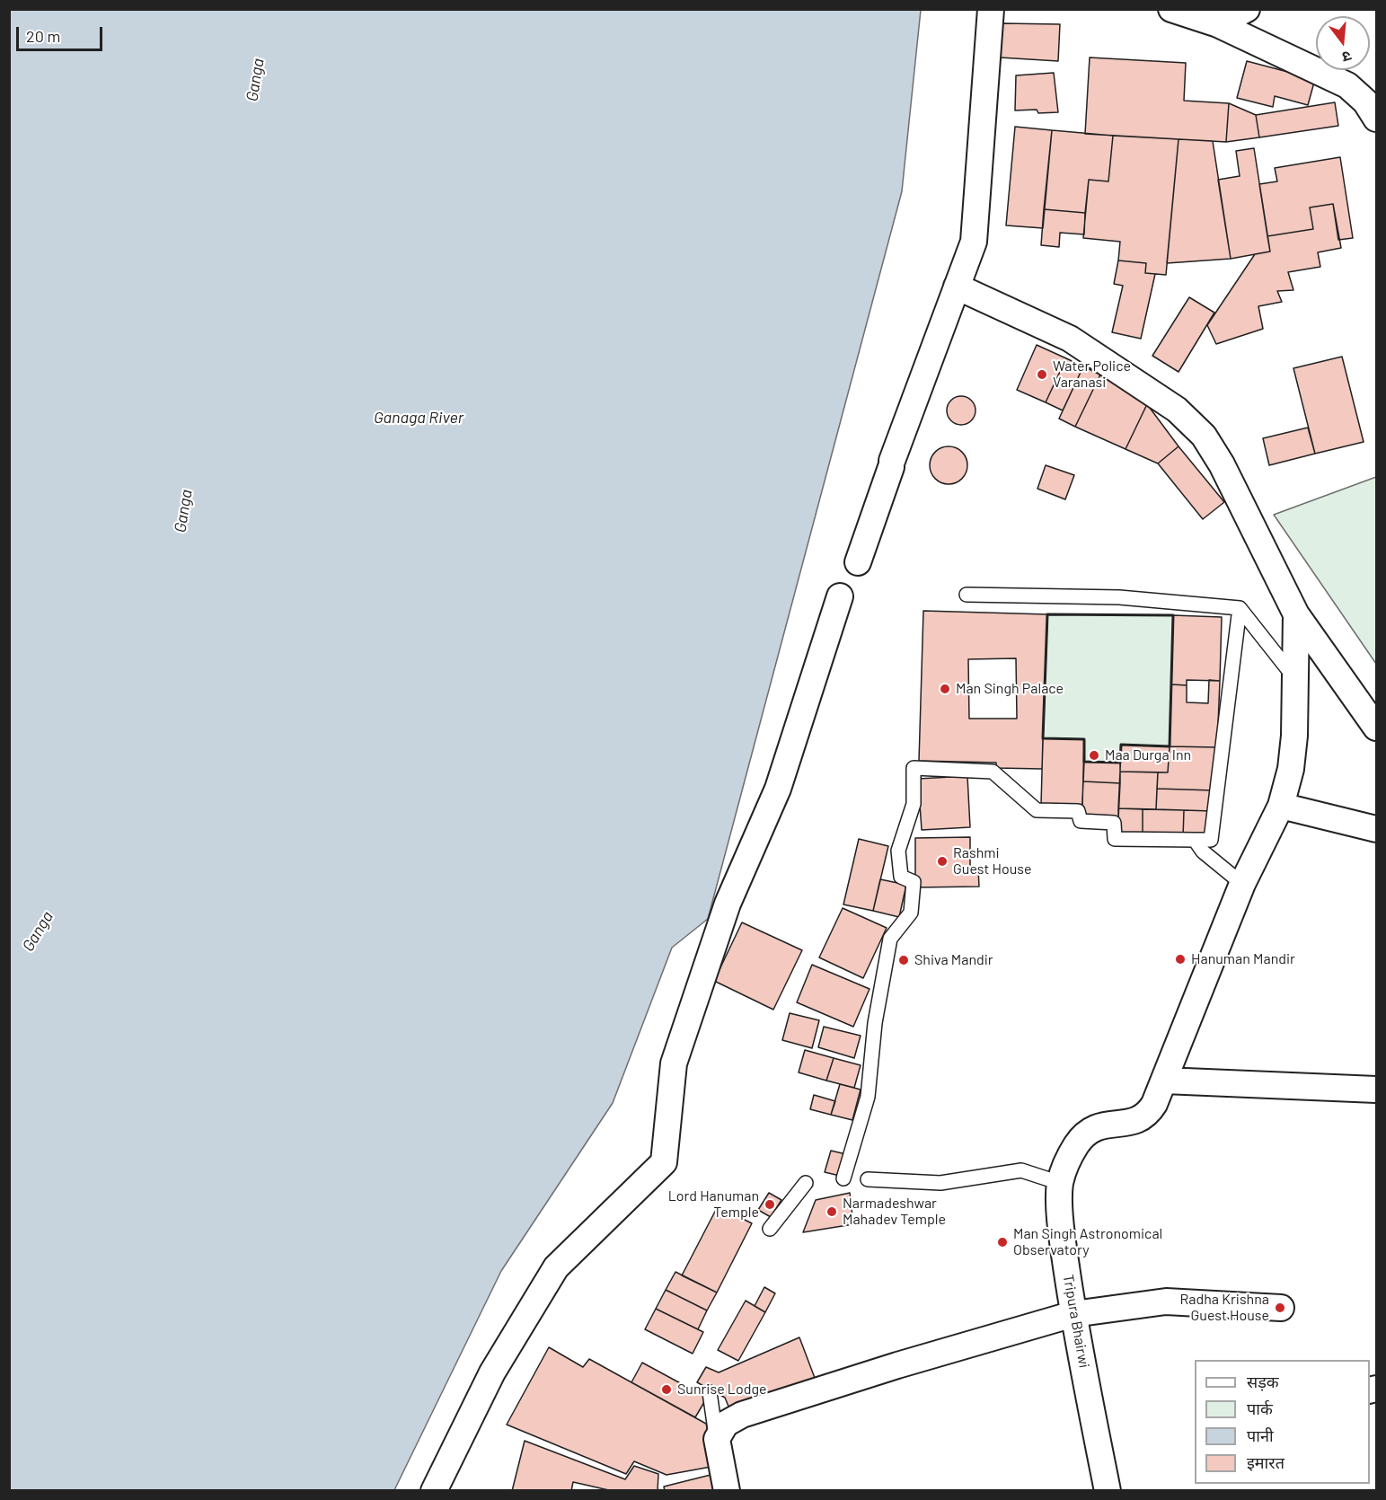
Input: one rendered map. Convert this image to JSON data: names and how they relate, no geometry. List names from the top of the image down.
{
  "streets": {
    "street": ["Tripura Bhairwi"]
  },
  "water": ["Ganga", "Ganaga River"],
  "places": [
    "Water Police Varanasi",
    "Man Singh Palace",
    "Maa Durga Inn",
    "Rashmi Guest House",
    "Hanuman Mandir",
    "Shiva Mandir",
    "Lord Hanuman Temple",
    "Narmadeshwar Mahadev Temple",
    "Man Singh Astronomical Observatory",
    "Radha Krishna Guest House",
    "Sunrise Lodge"
  ],
  "legend": [
    "सड़क",
    "पार्क",
    "पानी",
    "इमारत"
  ],
  "scale_bar": "20 m",
  "north": "bottom"
}
